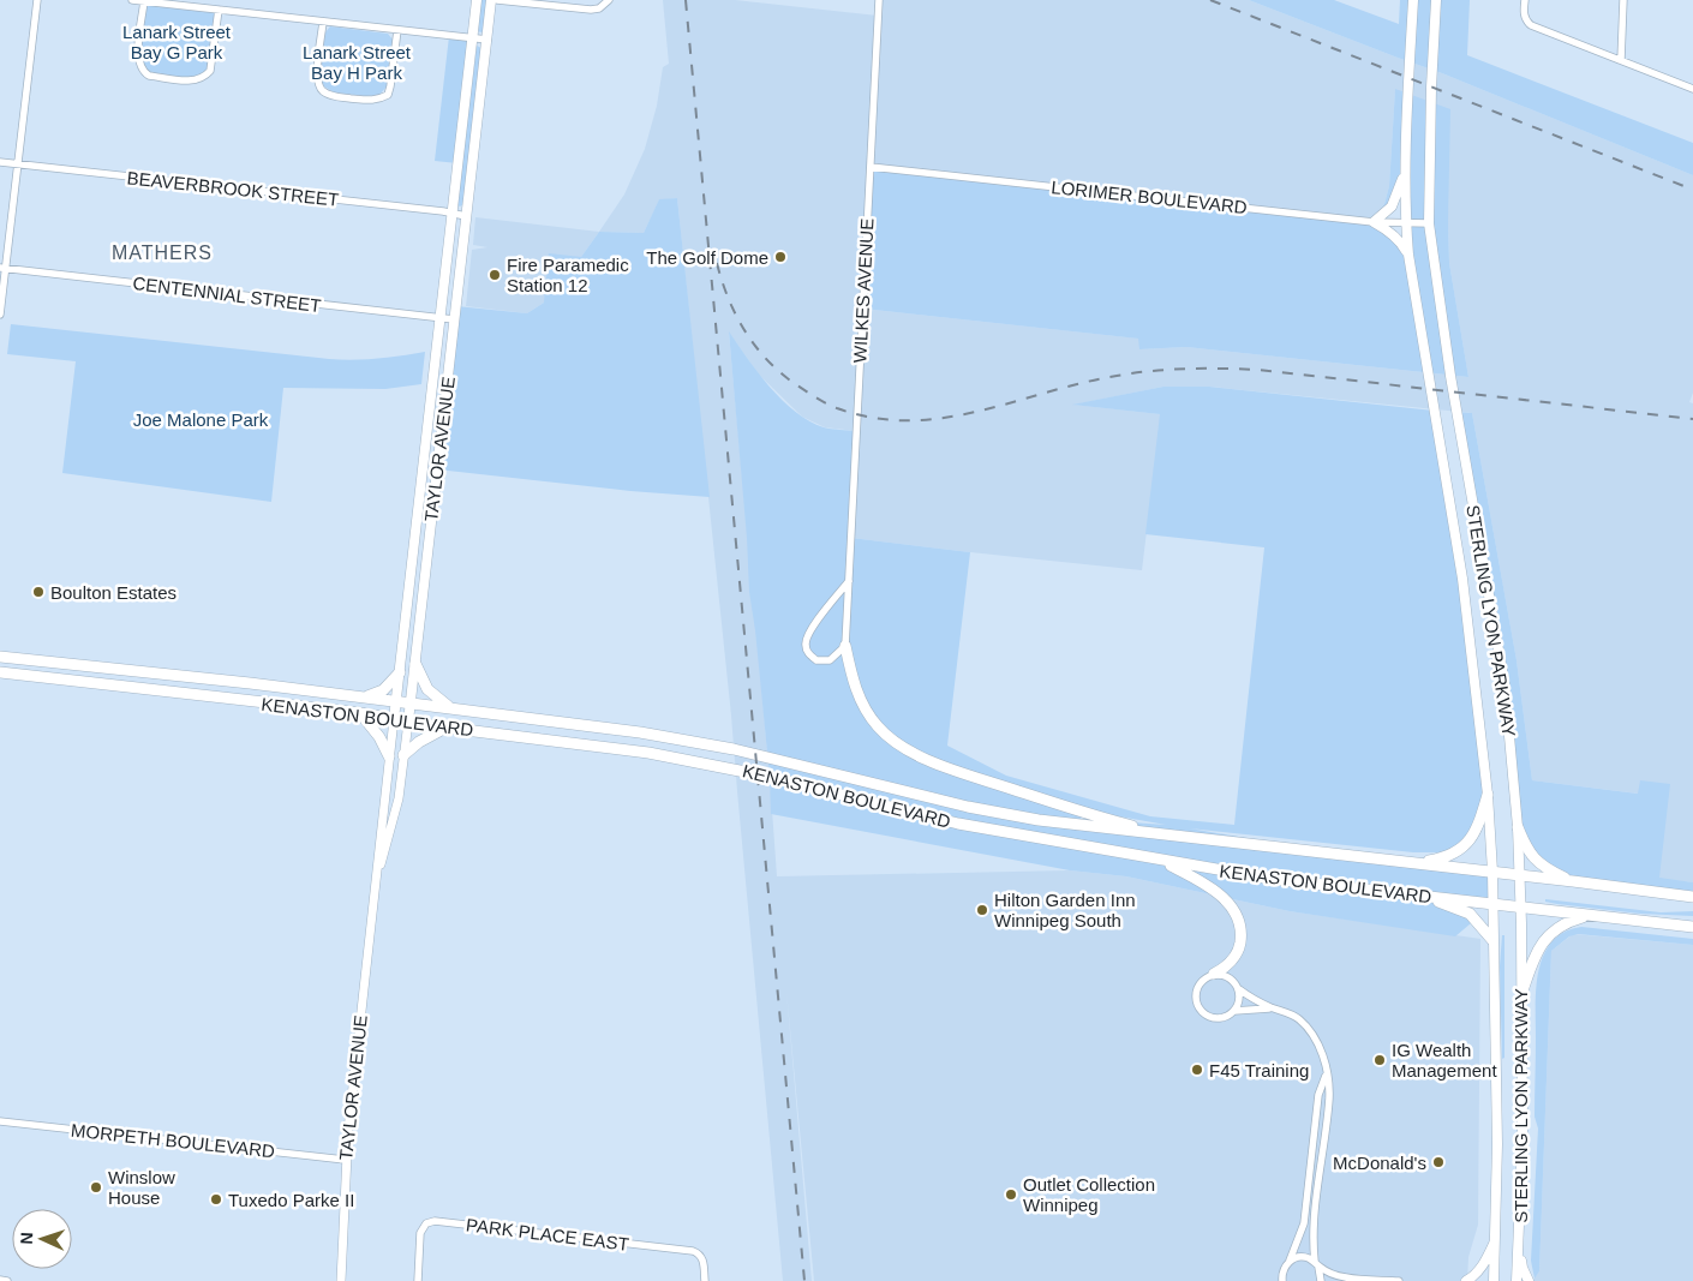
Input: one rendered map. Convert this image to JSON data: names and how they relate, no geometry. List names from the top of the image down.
{
  "streets": {
    "main road": ["TAYLOR AVENUE", "STERLING LYON PARKWAY", "KENASTON BOULEVARD"],
    "street": [
      "BEAVERBROOK STREET",
      "LORIMER BOULEVARD",
      "WILKES AVENUE",
      "CENTENNIAL STREET",
      "MORPETH BOULEVARD",
      "PARK PLACE EAST"
    ]
  },
  "crossings": [
    ["BEAVERBROOK STREET", "TAYLOR AVENUE"],
    ["LORIMER BOULEVARD", "WILKES AVENUE"],
    ["LORIMER BOULEVARD", "STERLING LYON PARKWAY"],
    ["CENTENNIAL STREET", "TAYLOR AVENUE"],
    ["TAYLOR AVENUE", "KENASTON BOULEVARD"],
    ["TAYLOR AVENUE", "MORPETH BOULEVARD"],
    ["STERLING LYON PARKWAY", "KENASTON BOULEVARD"]
  ],
  "districts": ["MATHERS"],
  "parks": ["Lanark Street Bay G Park", "Lanark Street Bay H Park", "Joe Malone Park"],
  "places": [
    "The Golf Dome",
    "Fire Paramedic Station 12",
    "Boulton Estates",
    "Hilton Garden Inn Winnipeg South",
    "IG Wealth Management",
    "F45 Training",
    "McDonald's",
    "Winslow House",
    "Outlet Collection Winnipeg",
    "Tuxedo Parke II"
  ],
  "north": "left"
}
